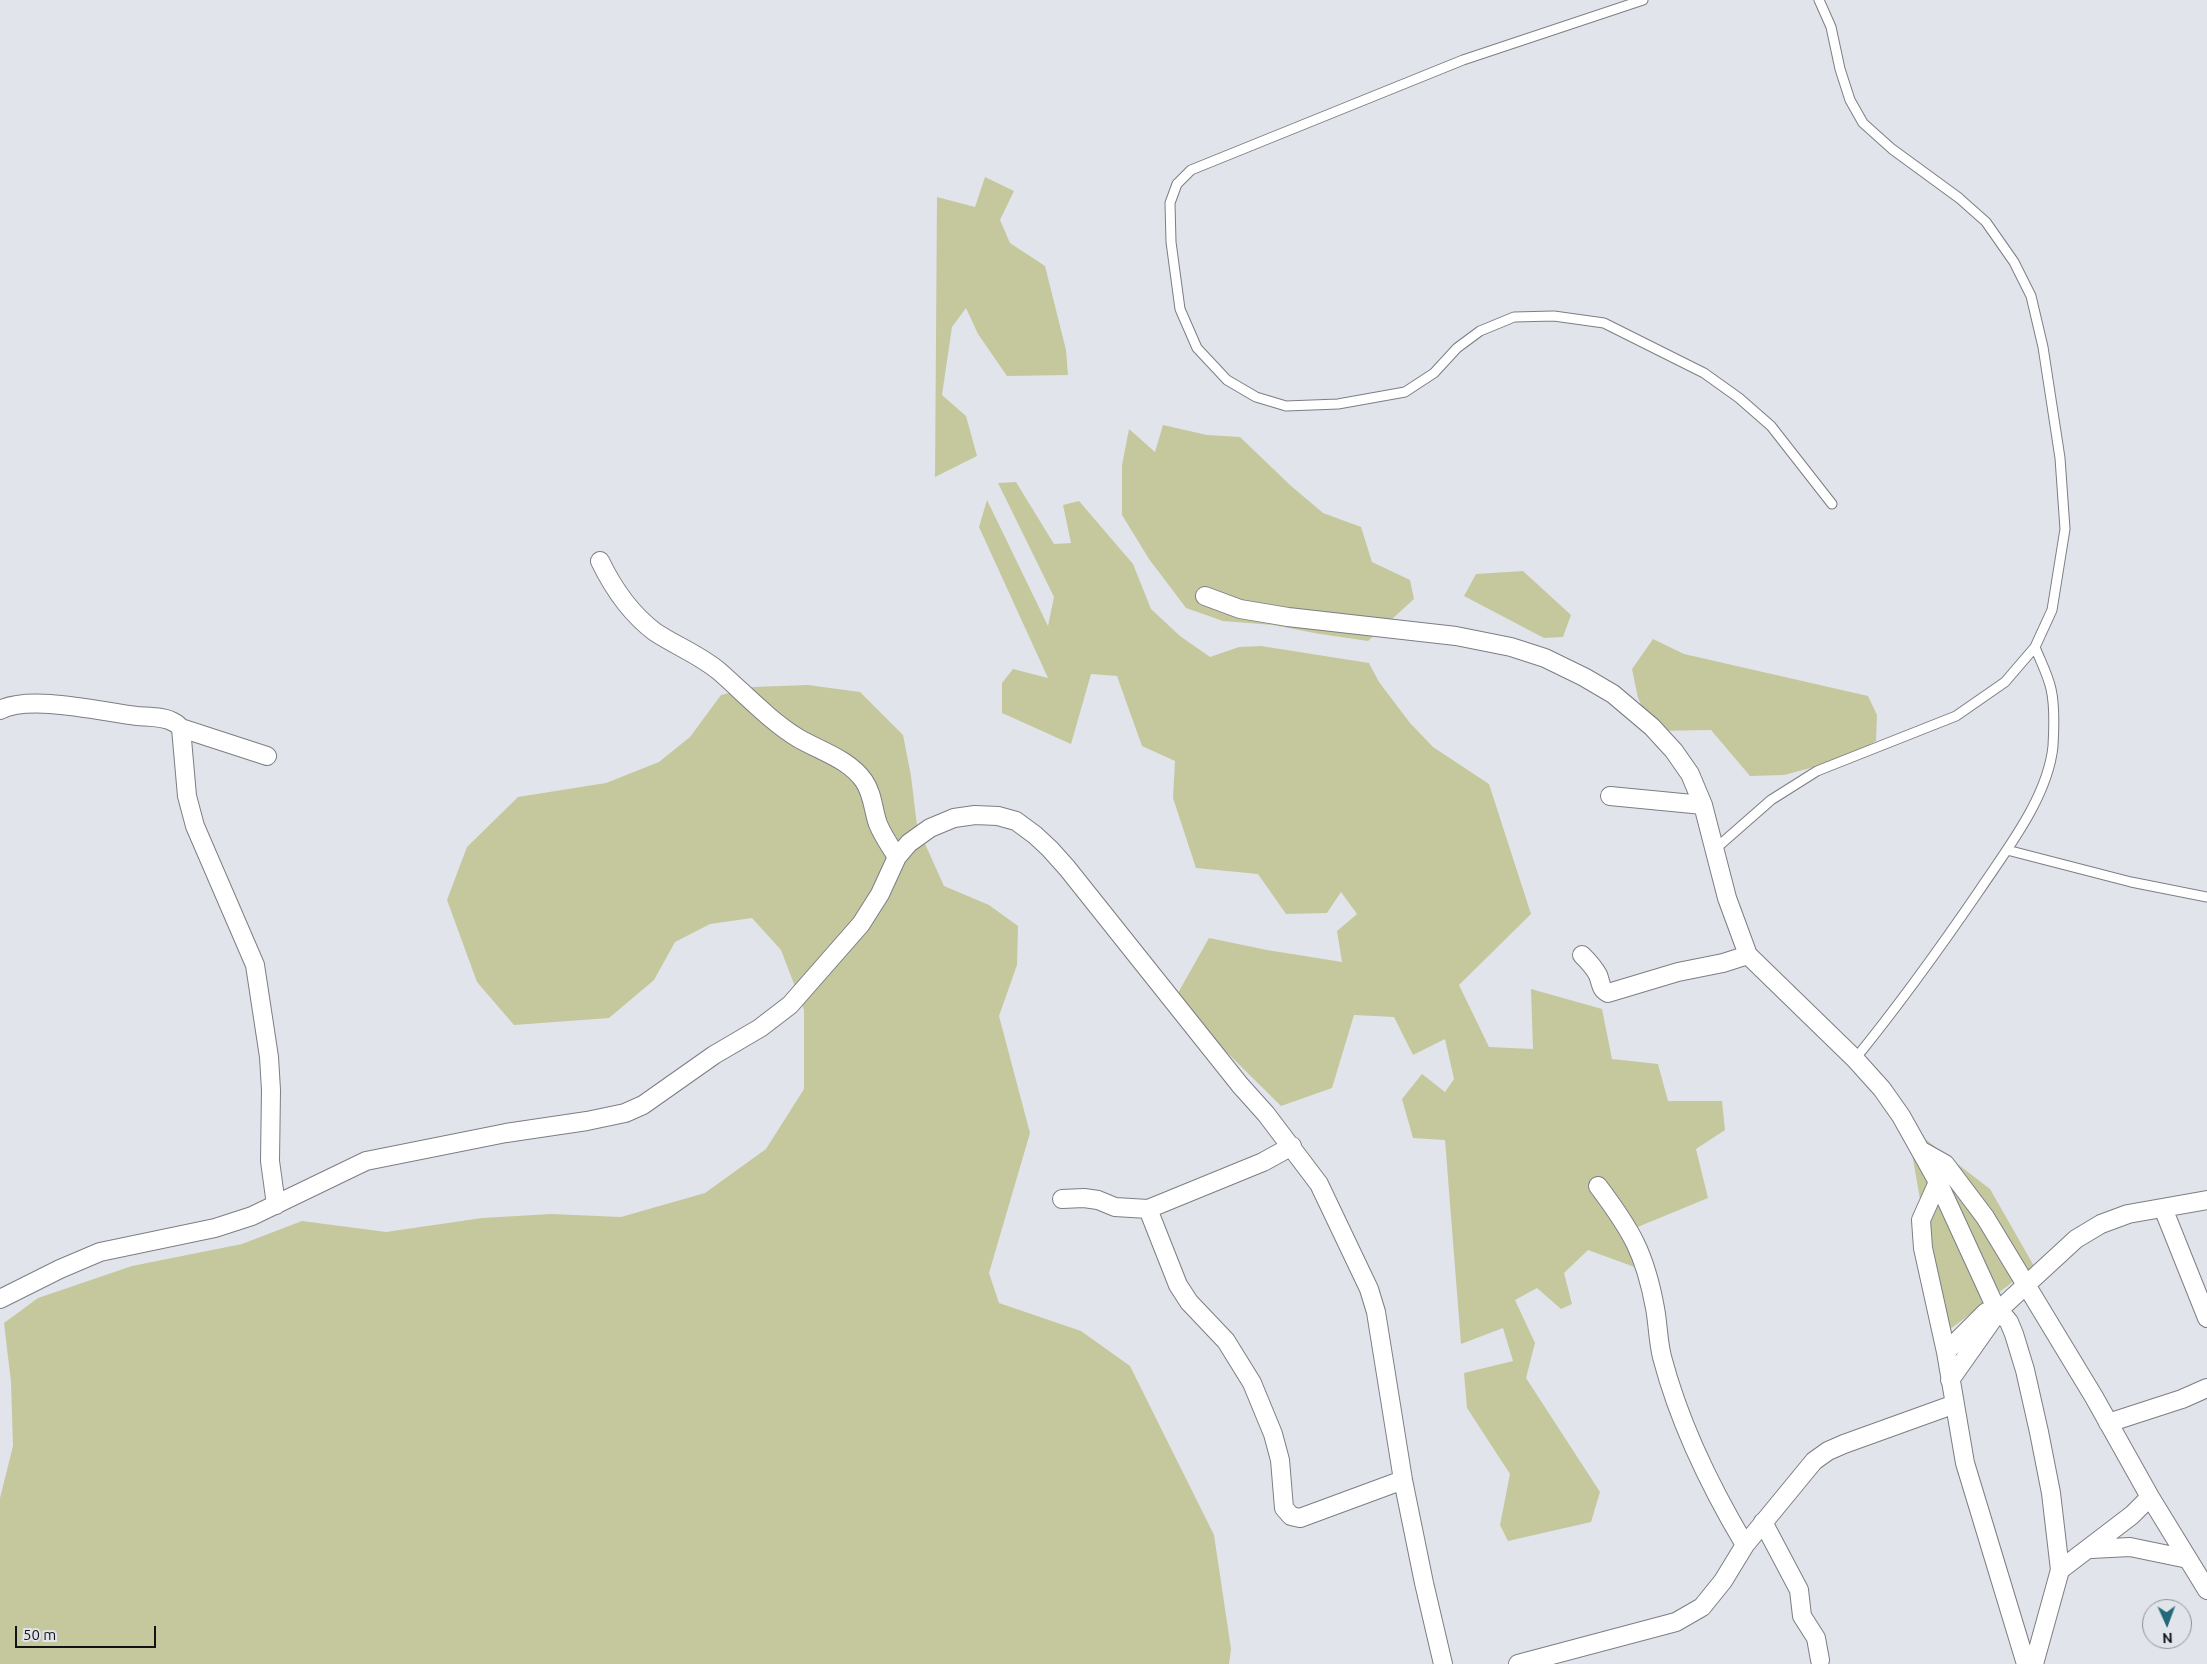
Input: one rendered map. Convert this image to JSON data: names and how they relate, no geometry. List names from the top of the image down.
{
  "scale_bar": "50 m",
  "north": "bottom"
}
